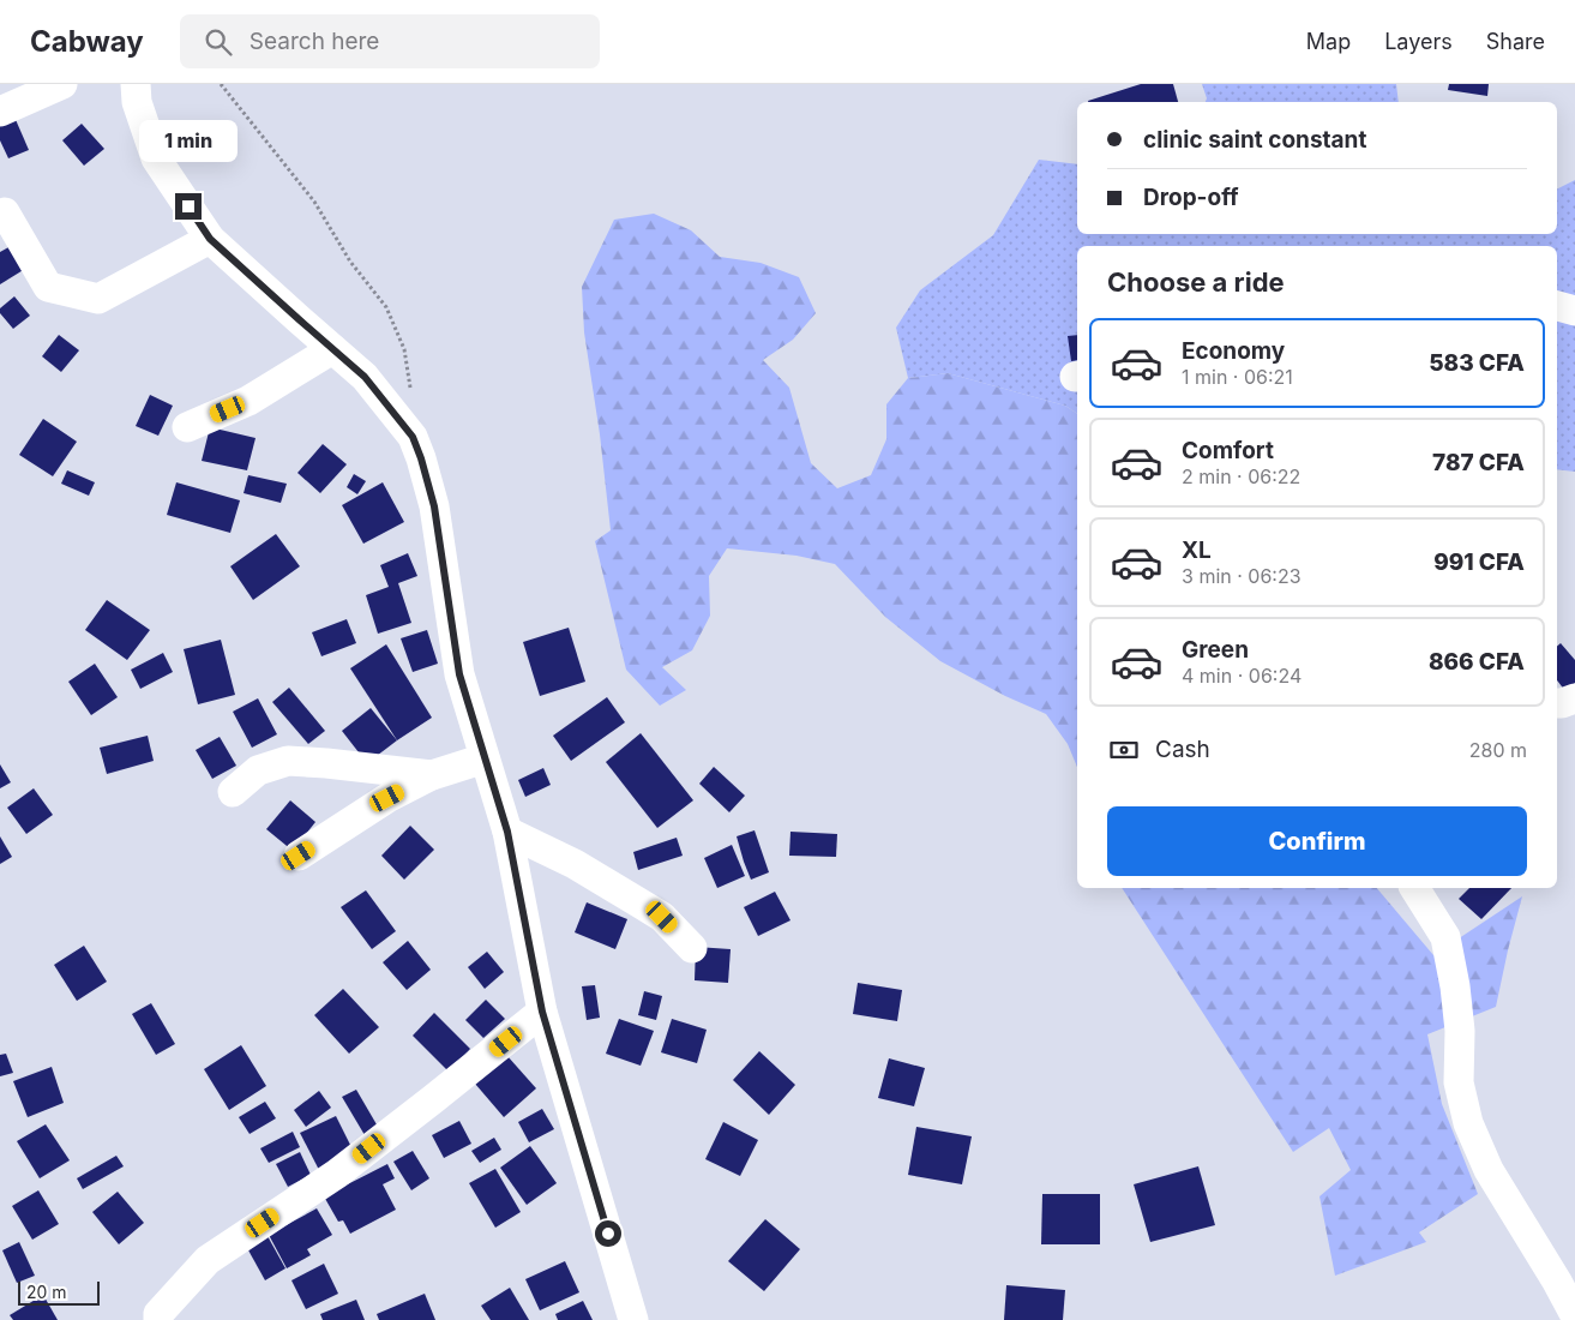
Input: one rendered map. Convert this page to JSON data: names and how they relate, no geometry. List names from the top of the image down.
{
  "scale_bar": "20 m",
  "page": {
    "header": "Cabway",
    "search": "Search here",
    "nav": ["Map", "Layers", "Share"],
    "banner": ["clinic saint constant", "Drop-off"],
    "bubble": "1 min",
    "heading": "Choose a ride",
    "list": [
      {
        "name": "Economy",
        "note": "1 min · 06:21",
        "value": "583 CFA"
      },
      {
        "name": "Comfort",
        "note": "2 min · 06:22",
        "value": "787 CFA"
      },
      {
        "name": "XL",
        "note": "3 min · 06:23",
        "value": "991 CFA"
      },
      {
        "name": "Green",
        "note": "4 min · 06:24",
        "value": "866 CFA"
      }
    ],
    "pay": ["Cash", "280 m"],
    "buttons": "Confirm",
    "scale": "20 m"
  }
}
